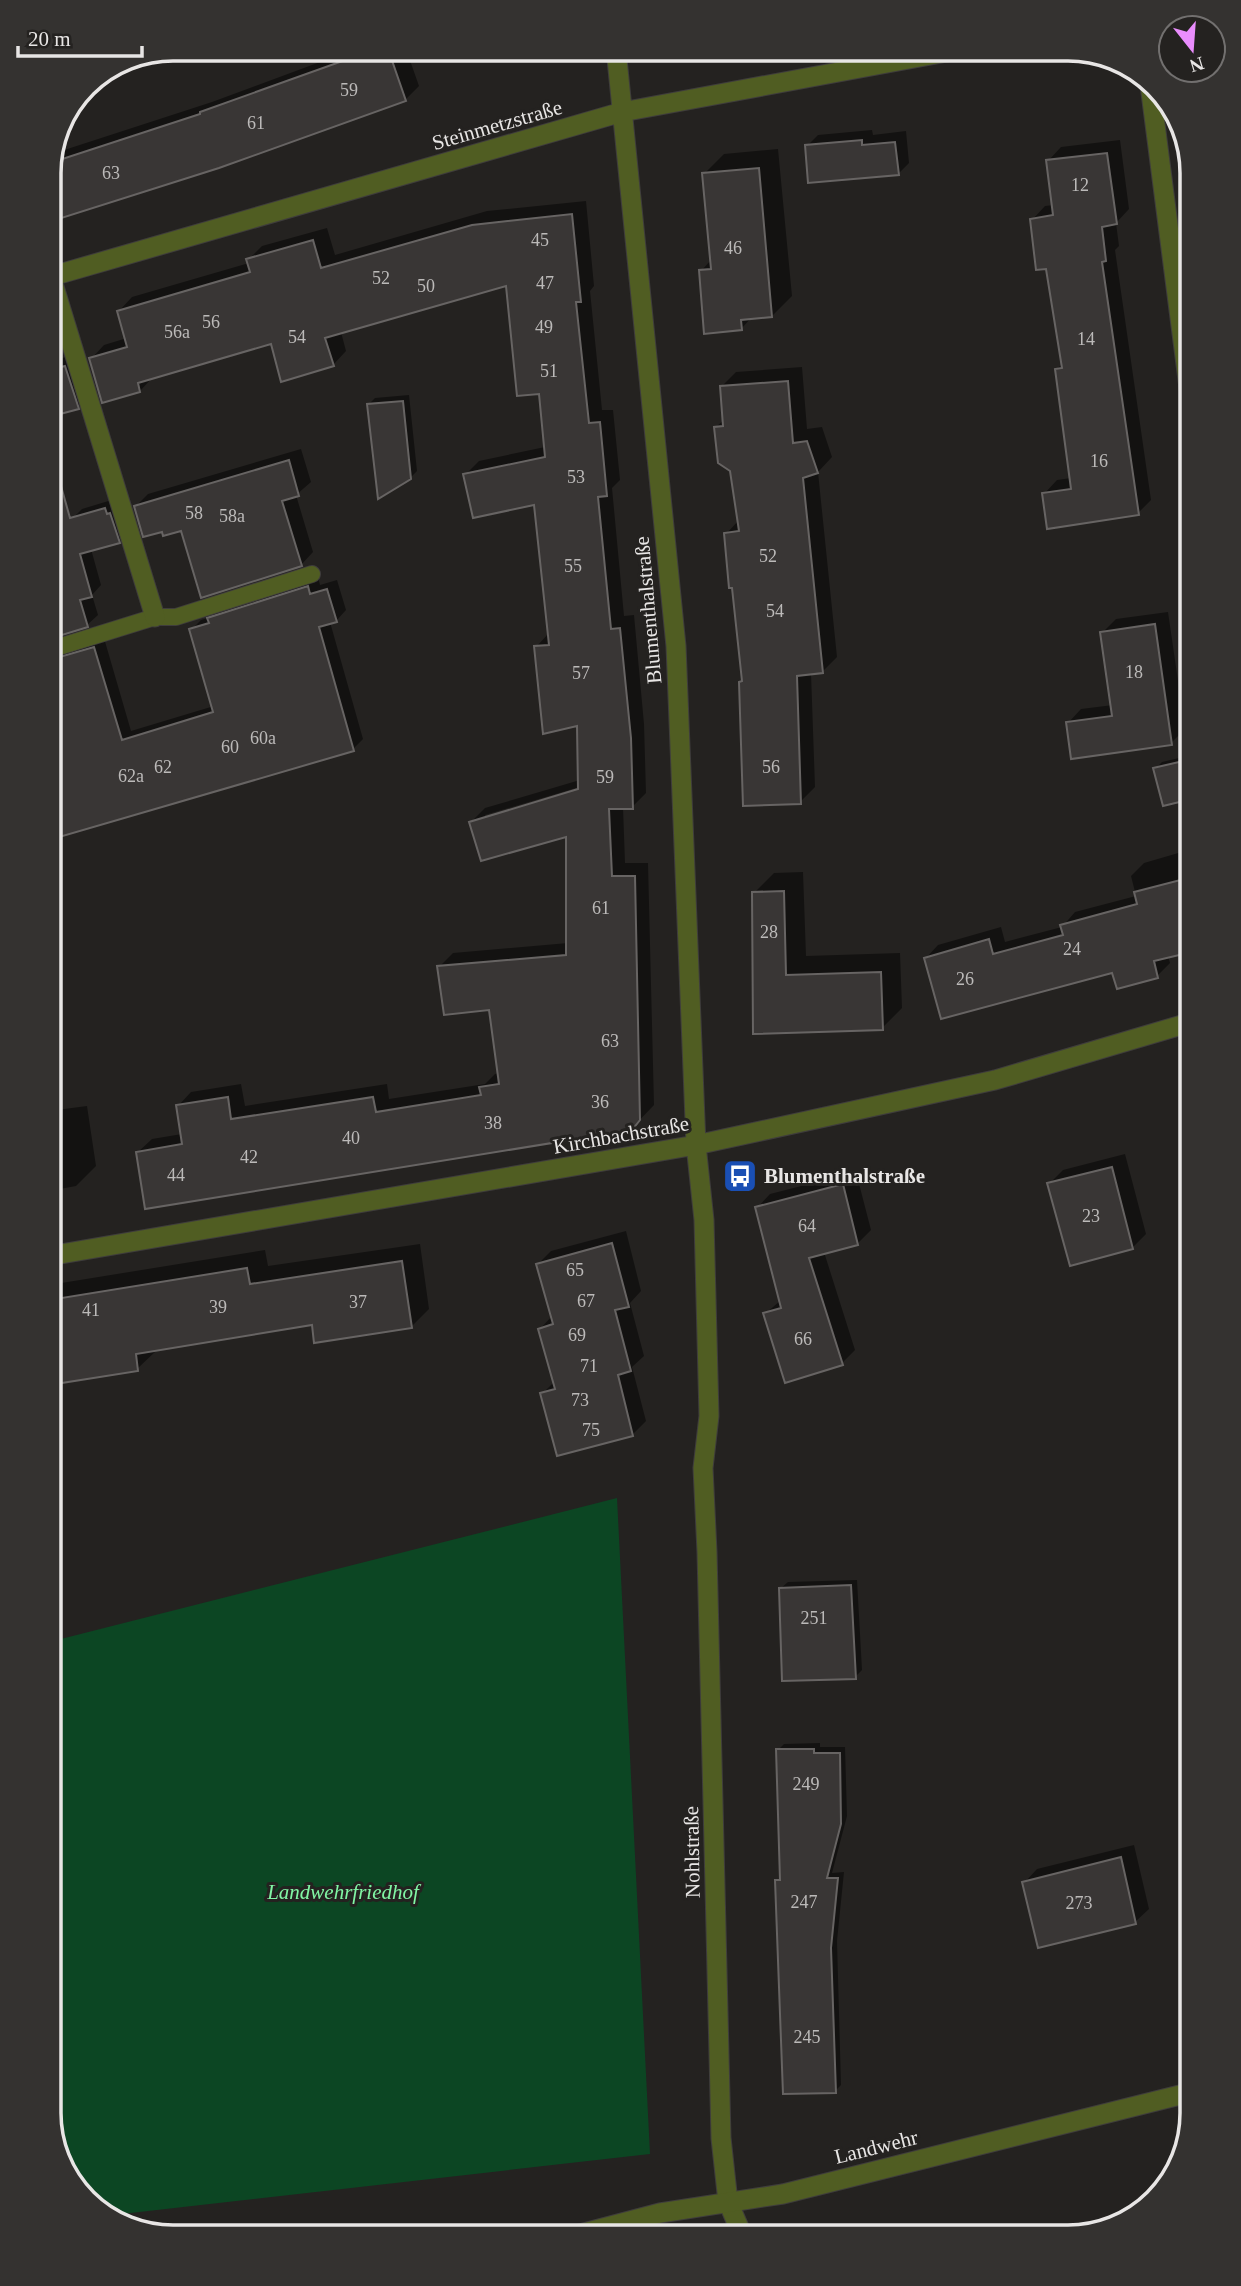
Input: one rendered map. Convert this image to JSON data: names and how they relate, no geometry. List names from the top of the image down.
{
  "streets": {
    "street": [
      "Steinmetzstraße",
      "Blumenthalstraße",
      "Kirchbachstraße",
      "Nohlstraße",
      "Landwehr"
    ]
  },
  "crossings": [
    ["Steinmetzstraße", "Blumenthalstraße"],
    ["Blumenthalstraße", "Kirchbachstraße"],
    ["Blumenthalstraße", "Nohlstraße"],
    ["Nohlstraße", "Landwehr"]
  ],
  "parks": ["Landwehrfriedhof"],
  "places": {
    "bus stop": ["Blumenthalstraße"]
  },
  "house_numbers": [
    "59",
    "61",
    "63",
    "12",
    "45",
    "46",
    "52",
    "47",
    "50",
    "56",
    "49",
    "56a",
    "54",
    "14",
    "51",
    "16",
    "53",
    "58",
    "58a",
    "52",
    "55",
    "54",
    "18",
    "57",
    "60a",
    "60",
    "62",
    "56",
    "62a",
    "59",
    "61",
    "28",
    "24",
    "26",
    "63",
    "36",
    "38",
    "40",
    "42",
    "44",
    "23",
    "64",
    "65",
    "67",
    "37",
    "39",
    "41",
    "69",
    "66",
    "71",
    "73",
    "75",
    "251",
    "249",
    "247",
    "273",
    "245"
  ],
  "scale_bar": "20 m",
  "north": "bottom"
}
